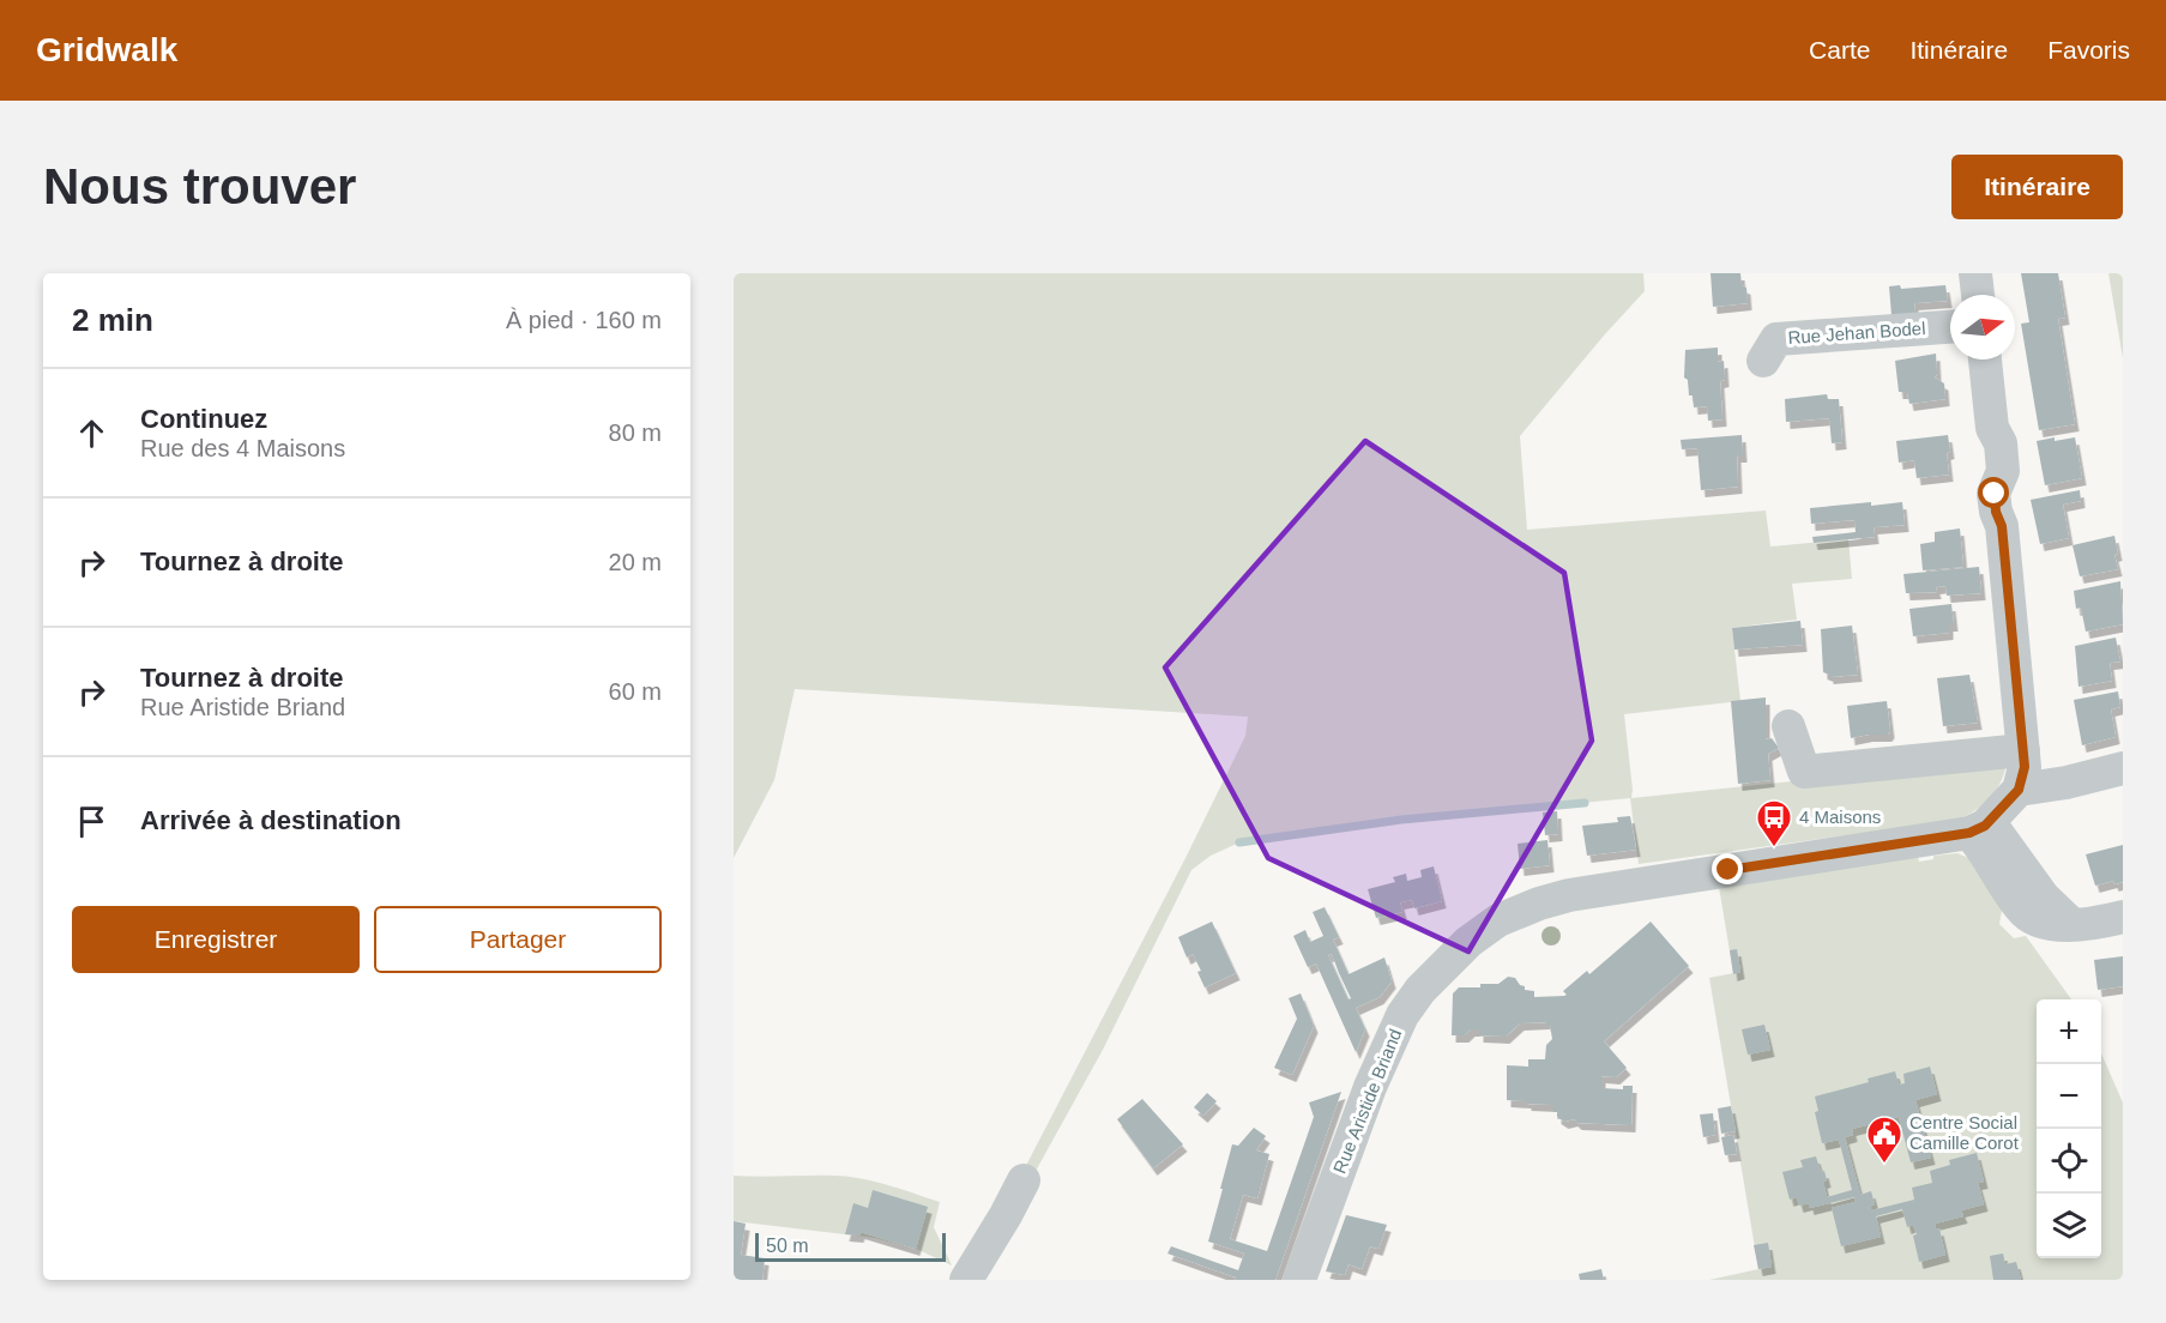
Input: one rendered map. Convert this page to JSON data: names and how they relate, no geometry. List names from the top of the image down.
{
  "streets": {
    "street": ["Rue Jehan Bodel", "Rue Aristide Briand"]
  },
  "places": {
    "bus stop": ["4 Maisons"],
    "public building": ["Centre Social Camille Corot"]
  },
  "scale_bar": "50 m",
  "north": "right",
  "page": {
    "header": "Gridwalk",
    "nav": ["Carte", "Itinéraire", "Favoris"],
    "buttons": [
      "Itinéraire",
      ["Enregistrer", "Partager"]
    ],
    "title": "Nous trouver",
    "heading": ["2 min", "À pied · 160 m"],
    "list": [
      ["Continuez", "Rue des 4 Maisons", "80 m"],
      ["Tournez à droite", "20 m"],
      ["Tournez à droite", "Rue Aristide Briand", "60 m"],
      "Arrivée à destination"
    ],
    "map_buttons": ["+", "−"],
    "scale": "50 m"
  }
}
